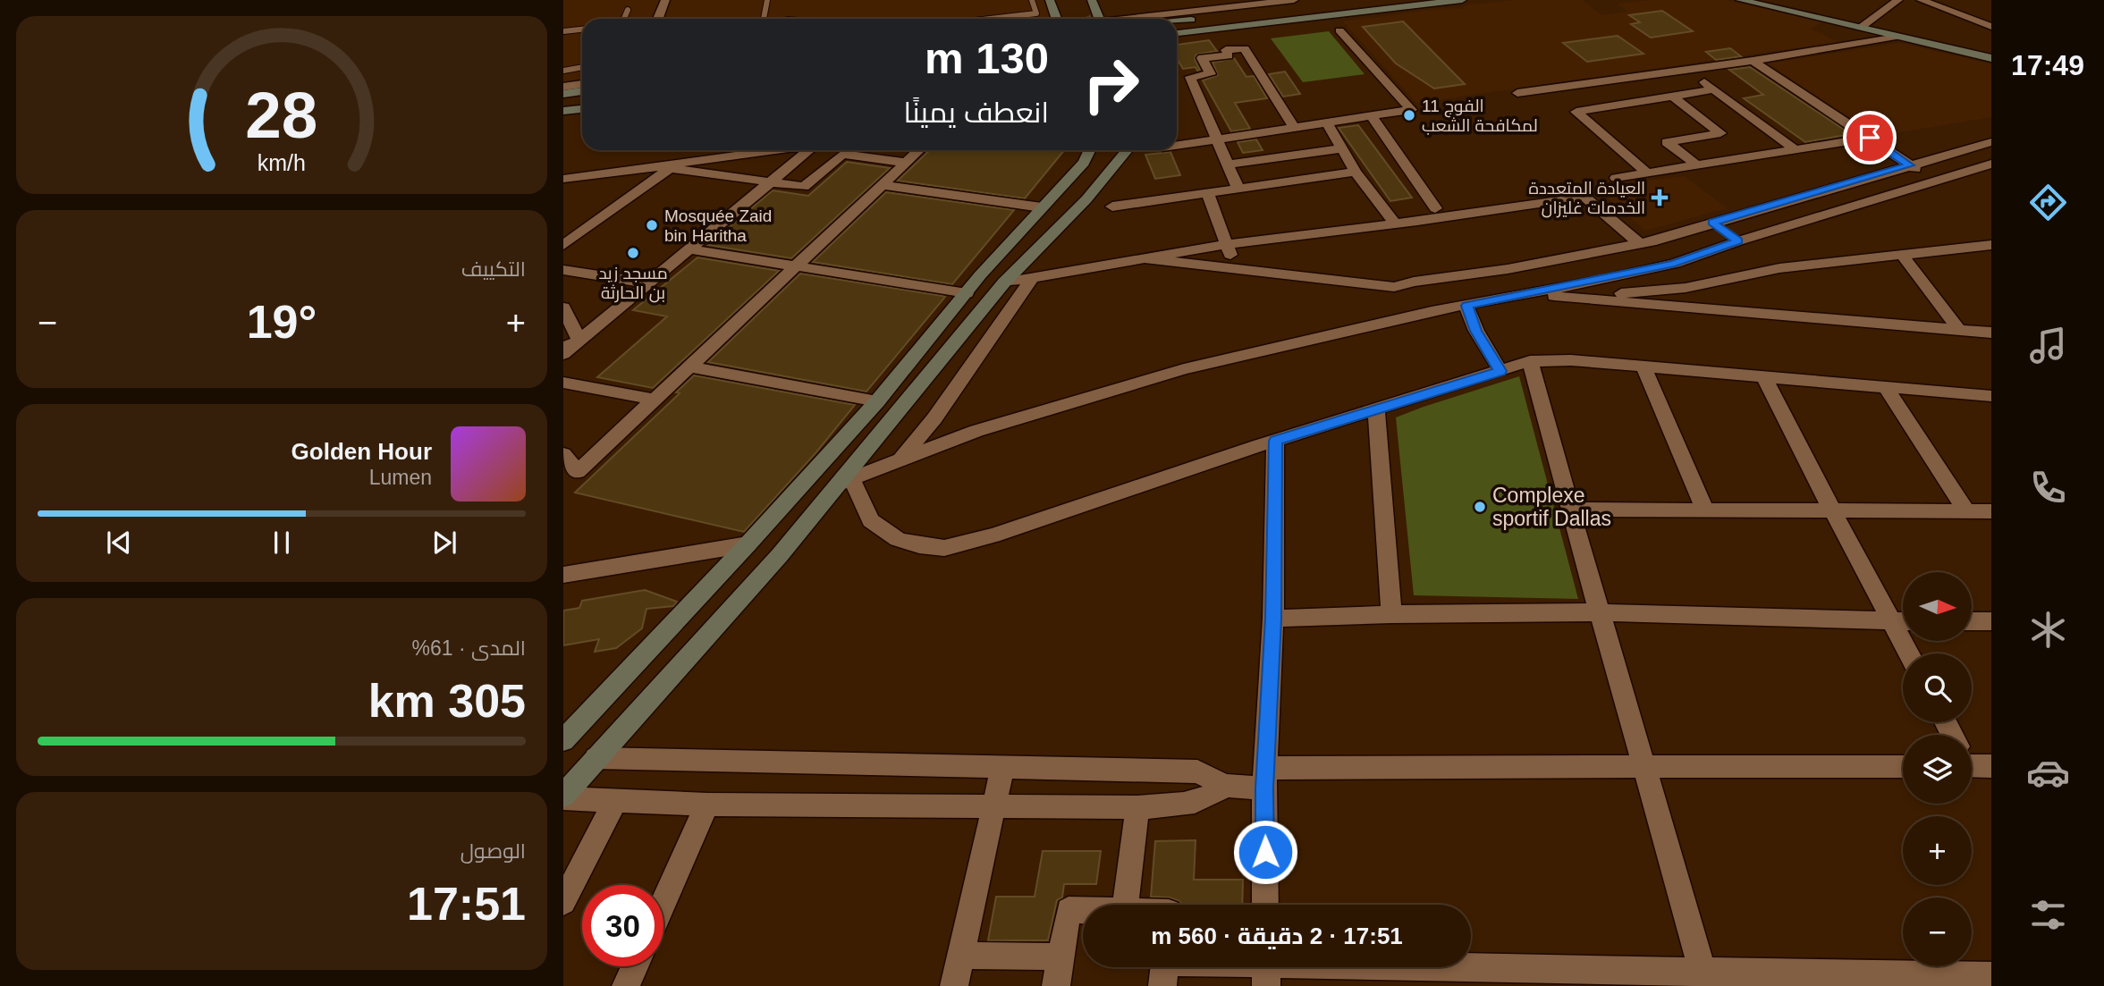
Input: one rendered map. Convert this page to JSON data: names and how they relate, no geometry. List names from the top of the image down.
{
  "places": {
    "other": [
      "الفوج 11 لمكافحة الشعب",
      "Mosquée Zaid bin Haritha",
      "مسجد زيد بن الحارثة",
      "Complexe sportif Dallas"
    ],
    "health": ["العيادة المتعددة الخدمات غليزان"]
  },
  "north": "right",
  "page": {
    "tabs": "17:49",
    "turn": ["130 m", "انعطف يمينًا"],
    "tile": [
      "التكييف",
      ["المدى · 61%", "305 km"],
      ["الوصول", "17:51"]
    ],
    "heat": ["−", "19°", "+"],
    "song": ["Golden Hour", "Lumen"],
    "map_buttons": ["+", "−"],
    "limit": "30",
    "trip": "17:51 · 2 دقيقة · 560 m",
    "gauge": ["28", "km/h"]
  }
}
